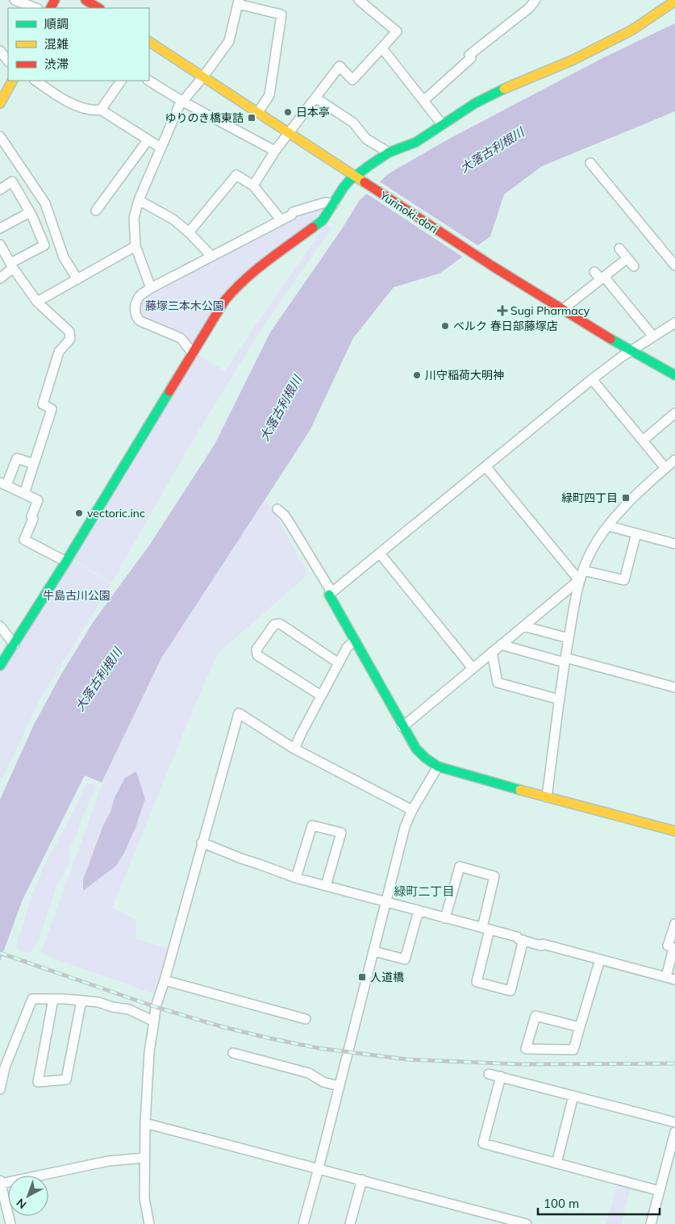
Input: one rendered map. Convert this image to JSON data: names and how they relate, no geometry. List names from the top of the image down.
{
  "streets": {
    "street": ["Yurinoki-dori"]
  },
  "districts": ["緑町二丁目"],
  "water": ["大落古利根川"],
  "parks": ["藤塚三本木公園", "牛島古川公園"],
  "places": {
    "other": [
      "日本亭",
      "ベルク 春日部藤塚店",
      "川守稲荷大明神",
      "vectoric.inc"
    ],
    "transit": ["ゆりのき橋東詰", "緑町四丁目", "人道橋"],
    "health": ["Sugi Pharmacy"]
  },
  "legend": ["順調", "混雑", "渋滞"],
  "scale_bar": "100 m",
  "north": "bottom left"
}
